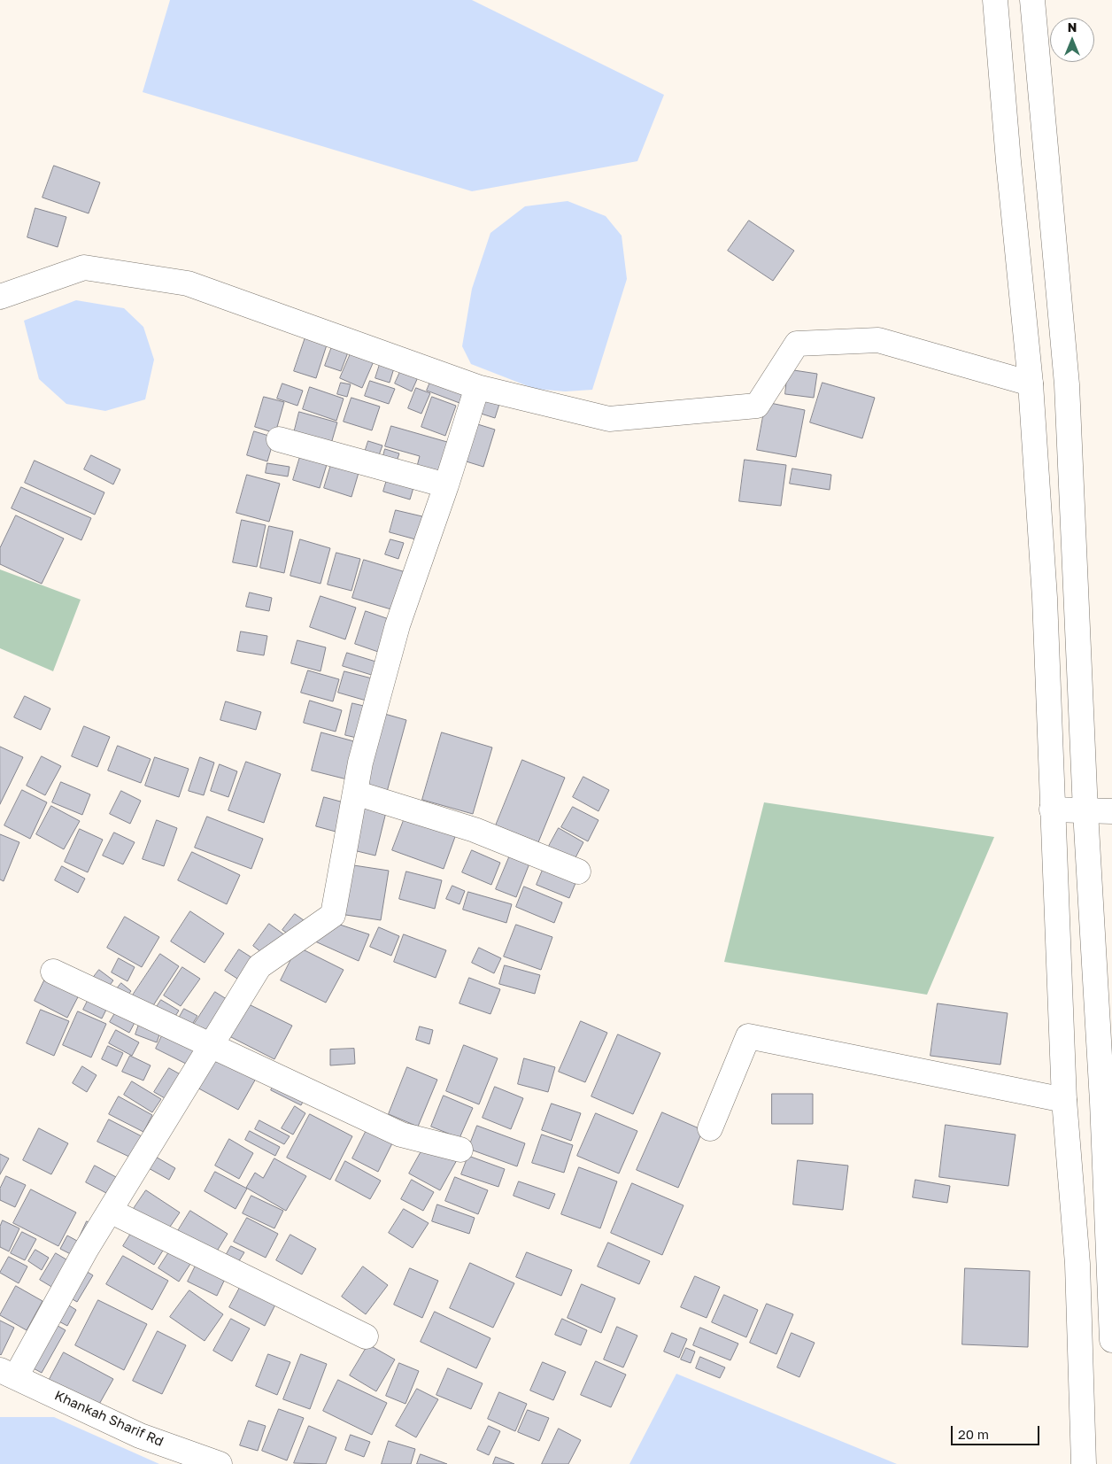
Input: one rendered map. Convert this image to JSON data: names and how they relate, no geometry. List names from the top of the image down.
{
  "streets": {
    "street": ["Khankah Sharif Rd"]
  },
  "scale_bar": "20 m",
  "north": "top"
}
